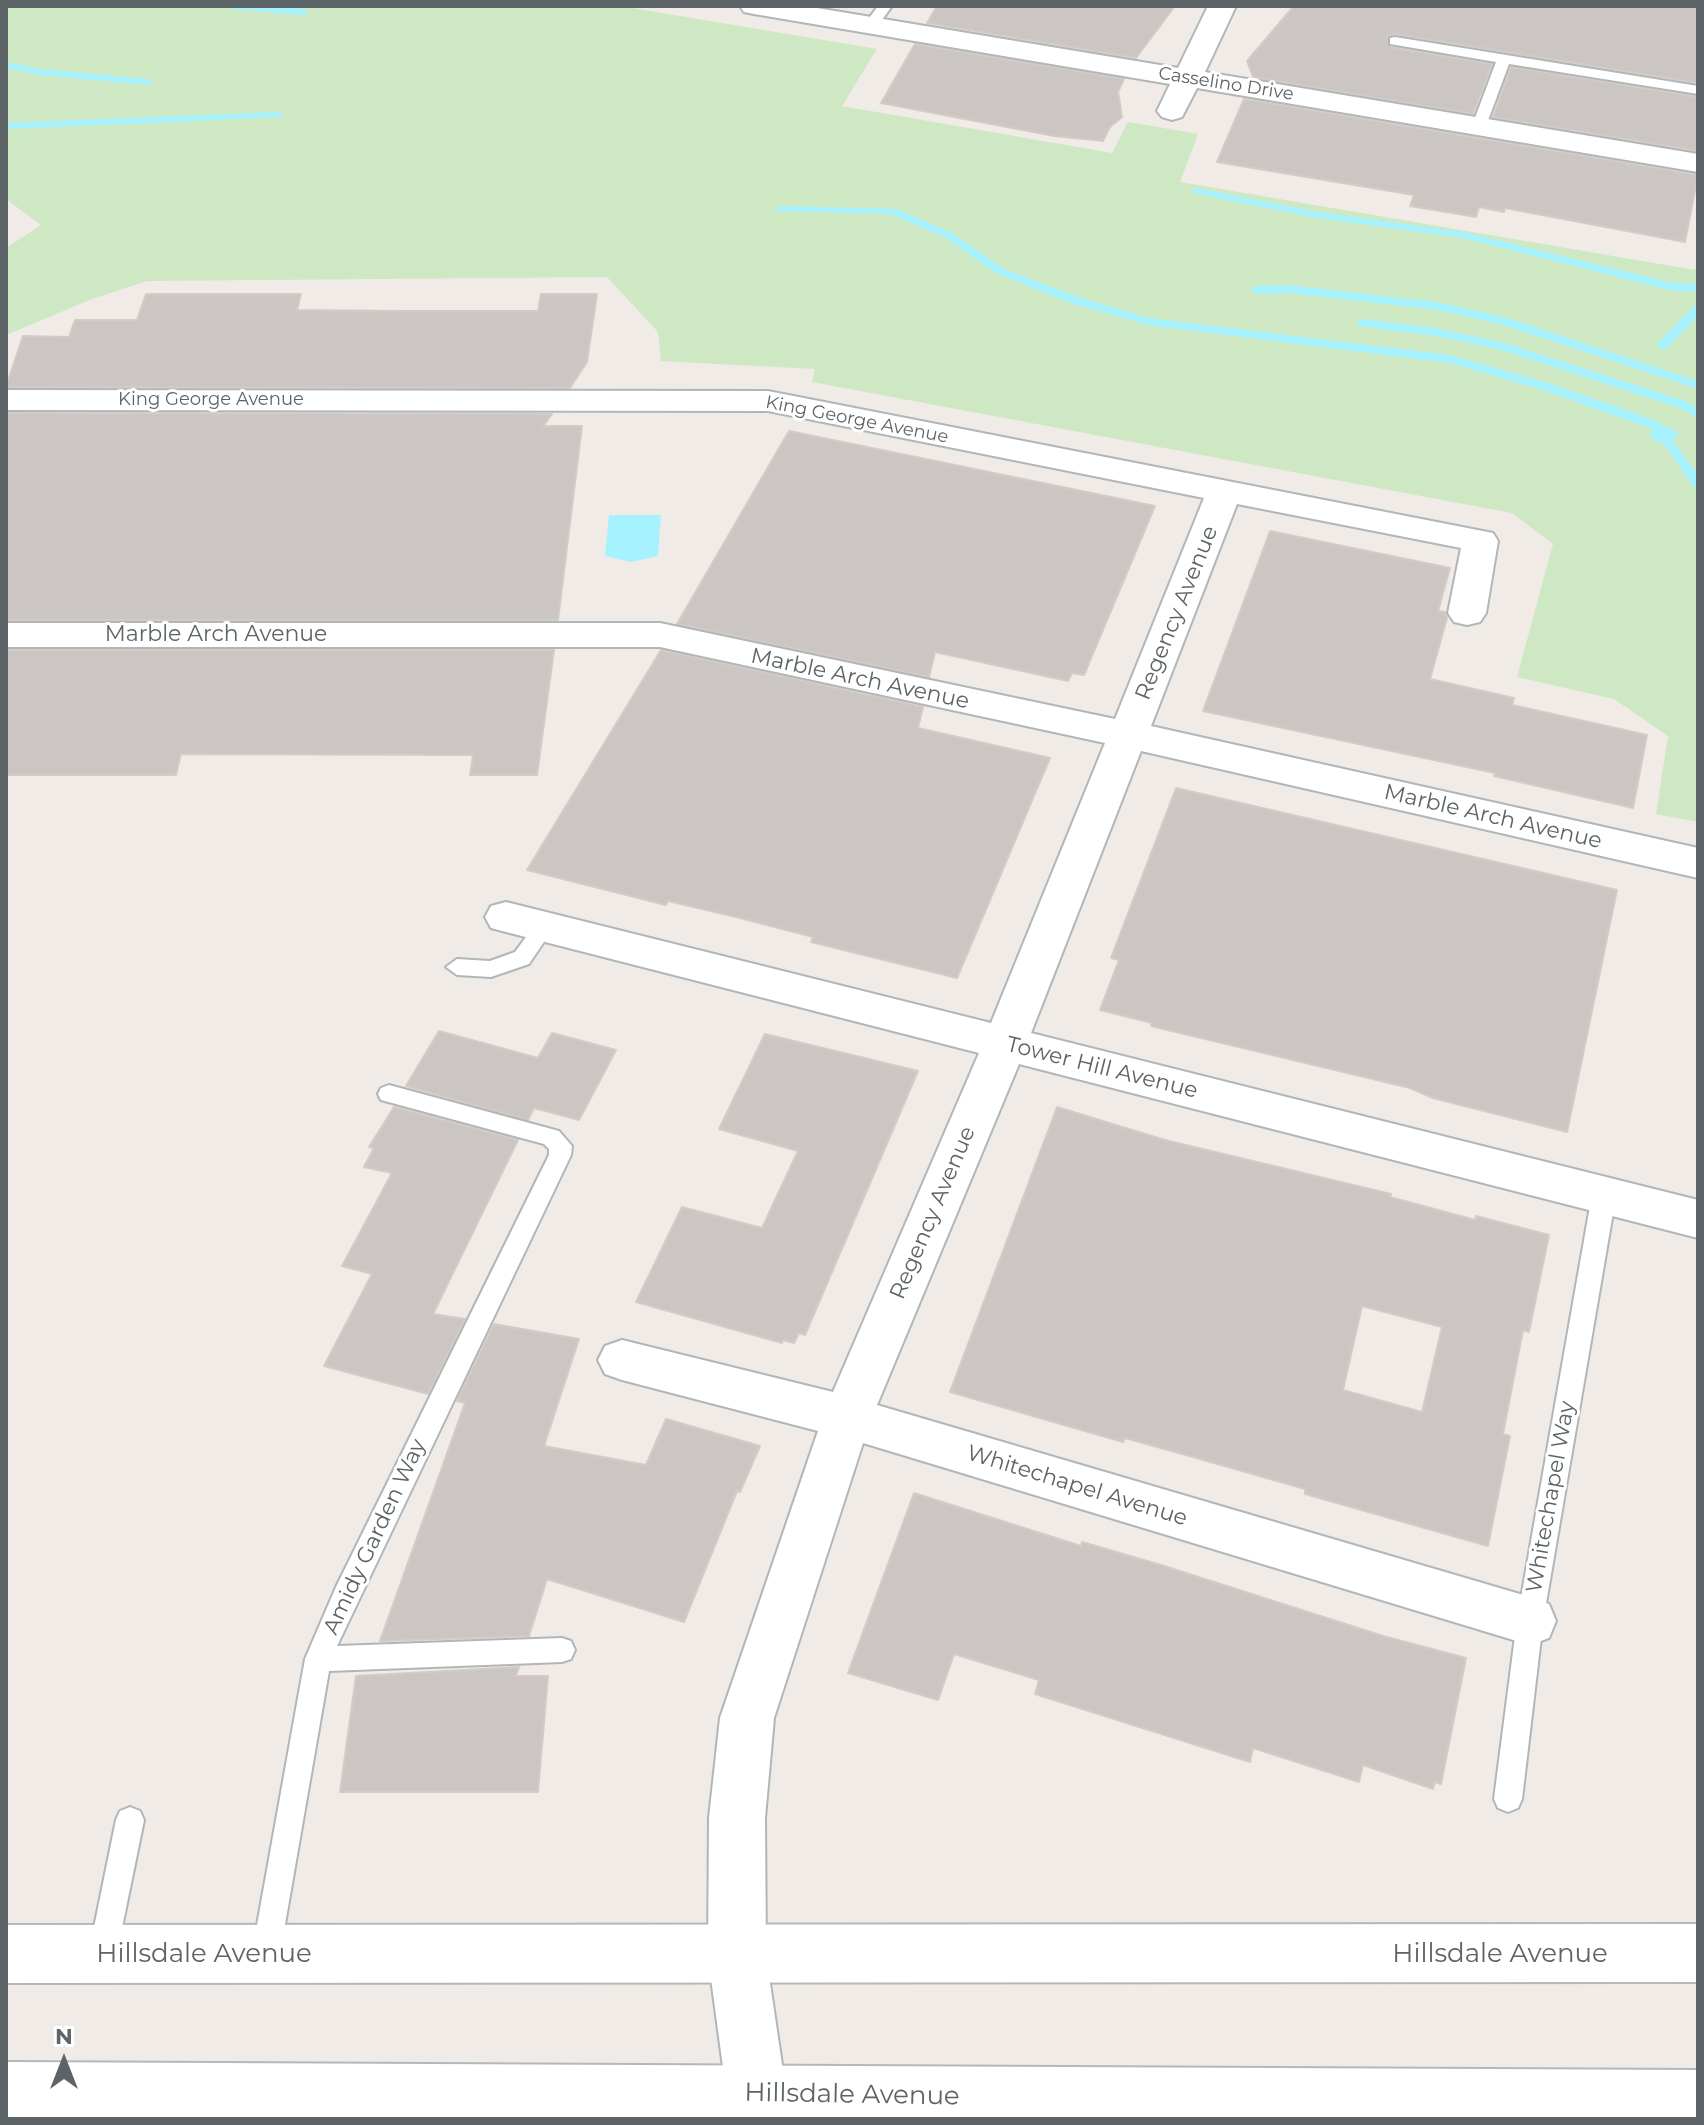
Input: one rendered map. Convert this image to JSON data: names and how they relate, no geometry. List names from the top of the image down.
{
  "streets": {
    "street": [
      "Casselino Drive",
      "King George Avenue",
      "Regency Avenue",
      "Marble Arch Avenue",
      "Tower Hill Avenue",
      "Whitechapel Avenue",
      "Hillsdale Avenue"
    ],
    "lane": ["Whitechapel Way", "Amidy Garden Way"]
  },
  "crossings": [
    ["King George Avenue", "Regency Avenue"],
    ["Regency Avenue", "Marble Arch Avenue"],
    ["Regency Avenue", "Tower Hill Avenue"],
    ["Regency Avenue", "Whitechapel Avenue"],
    ["Regency Avenue", "Hillsdale Avenue"],
    ["Tower Hill Avenue", "Whitechapel Way"],
    ["Whitechapel Avenue", "Whitechapel Way"],
    ["Amidy Garden Way", "Hillsdale Avenue"]
  ],
  "north": "top"
}
